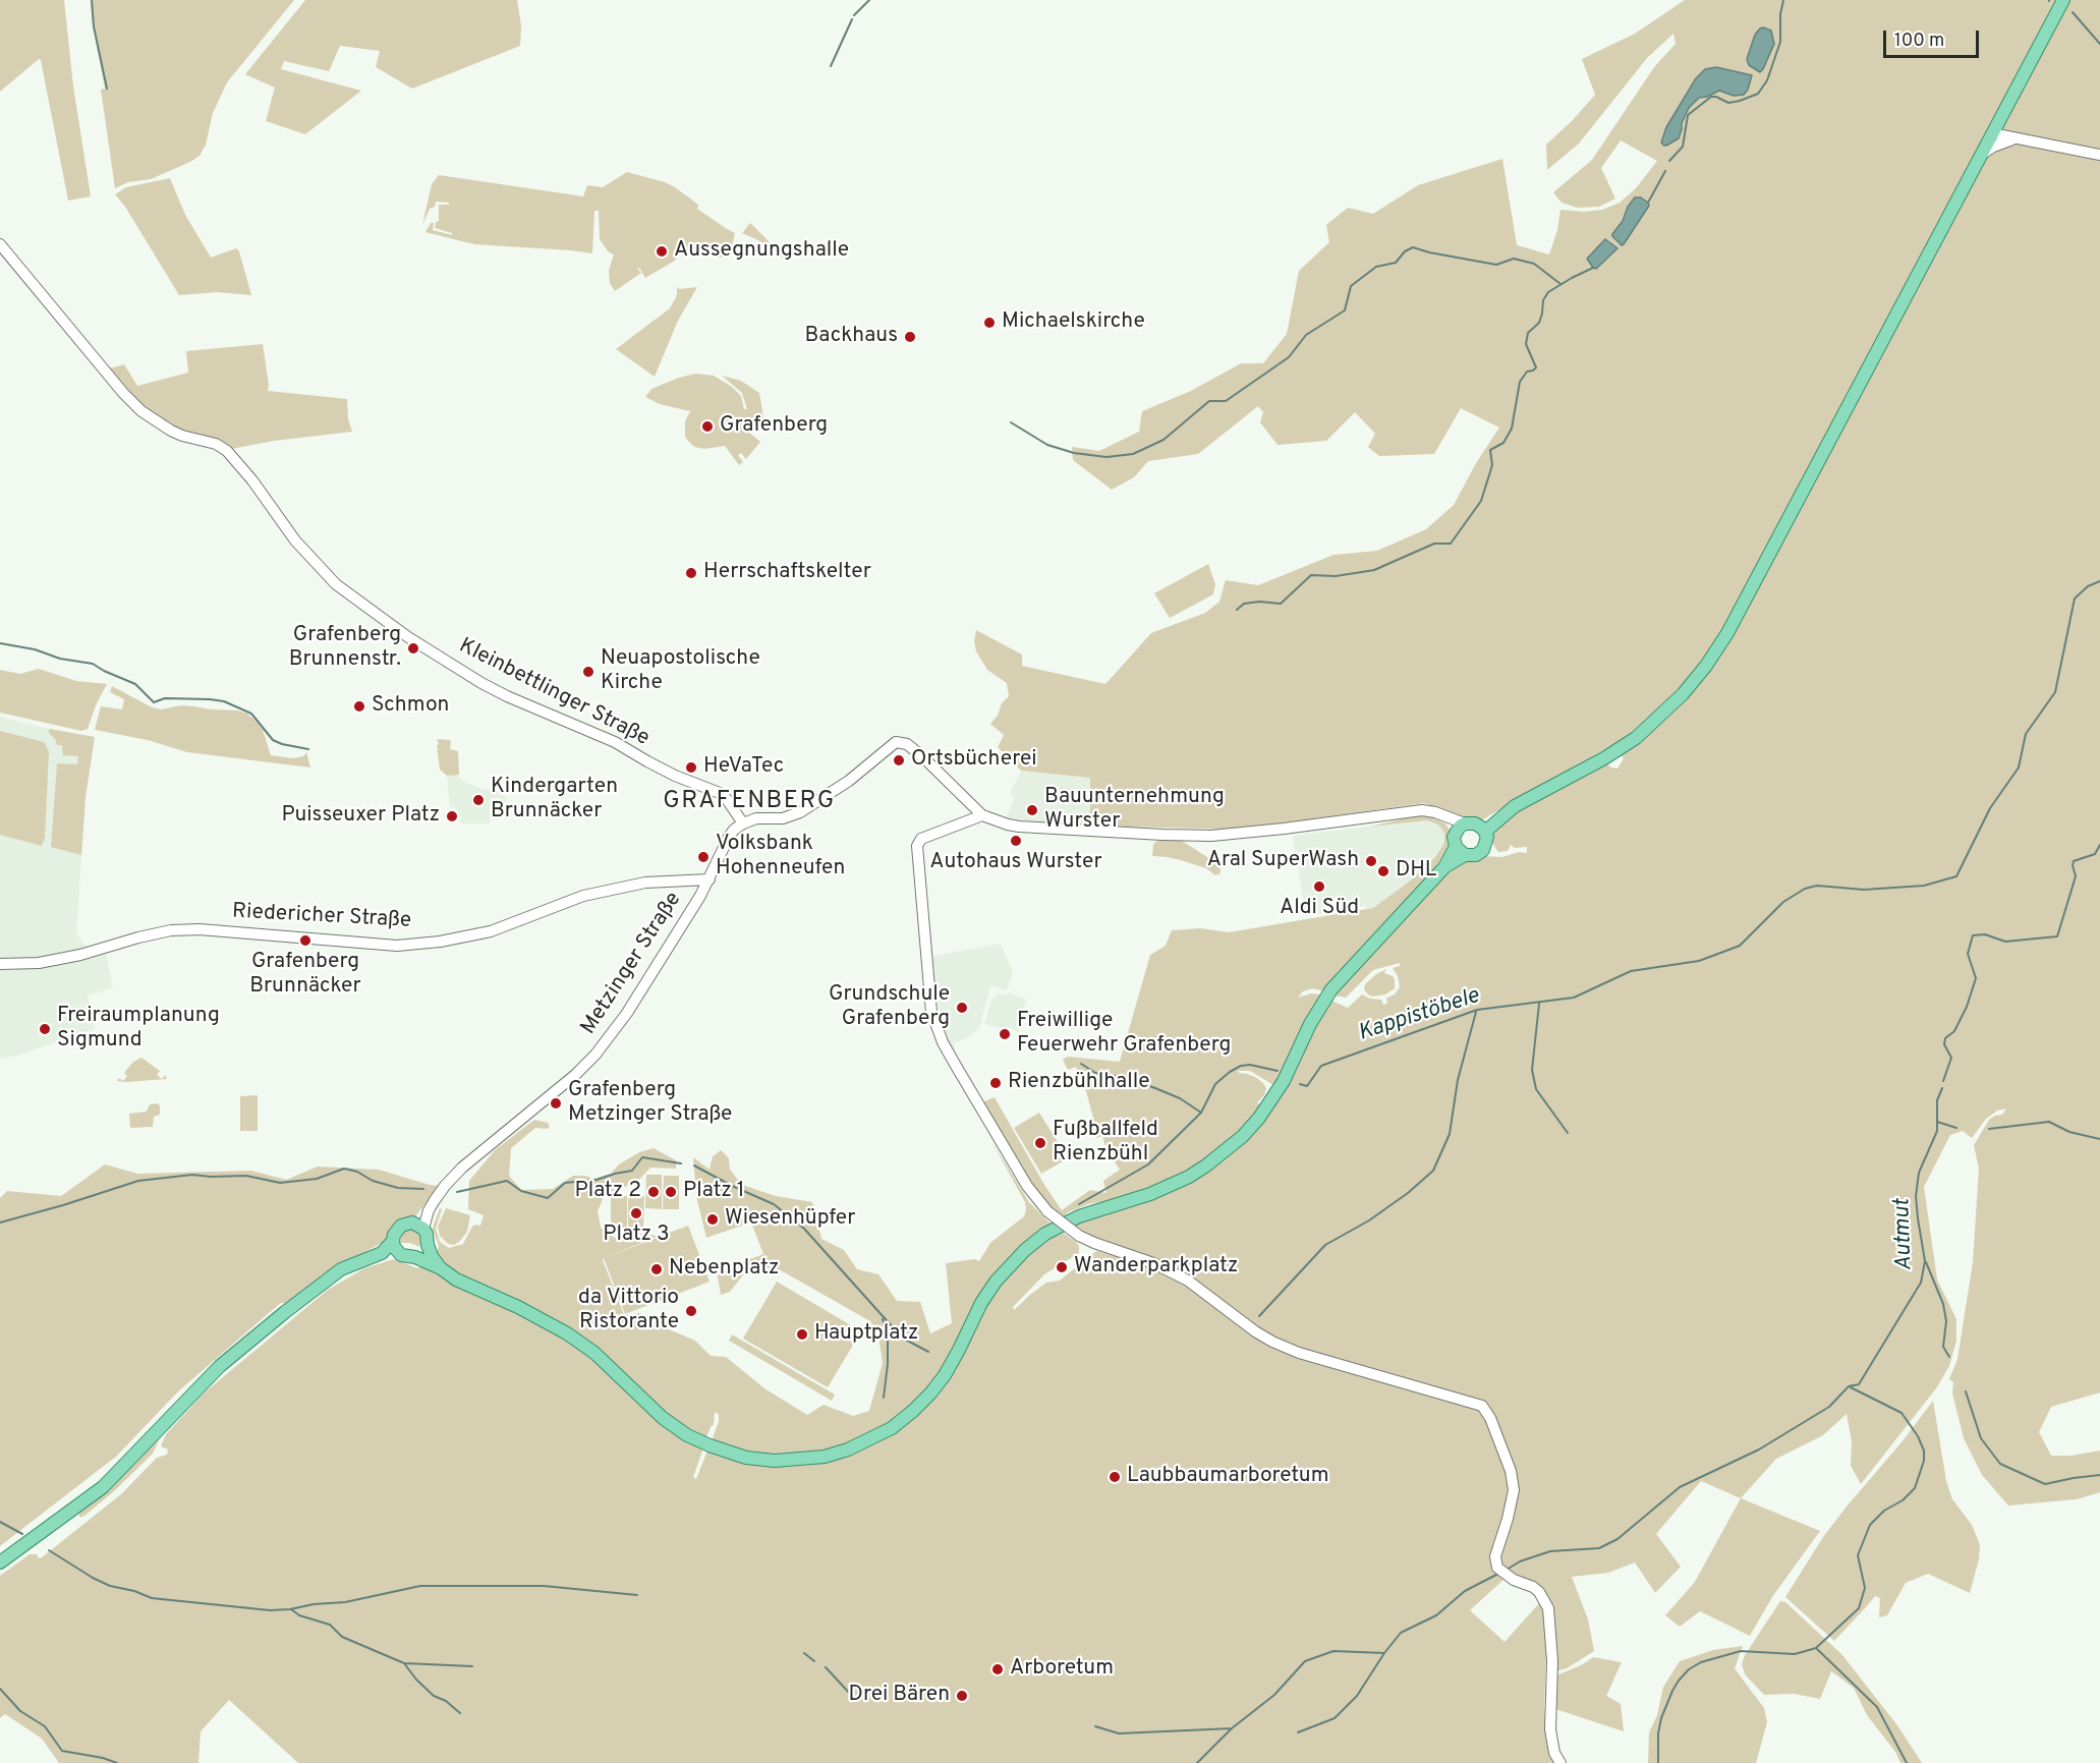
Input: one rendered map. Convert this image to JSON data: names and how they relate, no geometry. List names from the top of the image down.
{
  "streets": {
    "street": ["Kleinbettlinger Straße", "Riedericher Straße", "Metzinger Straße"]
  },
  "crossings": [
    ["Kleinbettlinger Straße", "Metzinger Straße"],
    ["Riedericher Straße", "Metzinger Straße"]
  ],
  "districts": ["GRAFENBERG"],
  "water": ["Kappistöbele", "Autmut"],
  "places": [
    "Aussegnungshalle",
    "Michaelskirche",
    "Backhaus",
    "Grafenberg",
    "Herrschaftskelter",
    "Grafenberg Brunnenstr.",
    "Neuapostolische Kirche",
    "Schmon",
    "Ortsbücherei",
    "HeVaTec",
    "Kindergarten Brunnäcker",
    "Bauunternehmung Wurster",
    "Puisseuxer Platz",
    "Autohaus Wurster",
    "Volksbank Hohenneufen",
    "Aral SuperWash",
    "DHL",
    "Aldi Süd",
    "Grafenberg Brunnäcker",
    "Grundschule Grafenberg",
    "Freiraumplanung Sigmund",
    "Freiwillige Feuerwehr Grafenberg",
    "Rienzbühlhalle",
    "Grafenberg Metzinger Straße",
    "Fußballfeld Rienzbühl",
    "Platz 2",
    "Platz 1",
    "Platz 3",
    "Wiesenhüpfer",
    "Wanderparkplatz",
    "Nebenplatz",
    "da Vittorio Ristorante",
    "Hauptplatz",
    "Laubbaumarboretum",
    "Arboretum",
    "Drei Bären"
  ],
  "scale_bar": "100 m"
}
